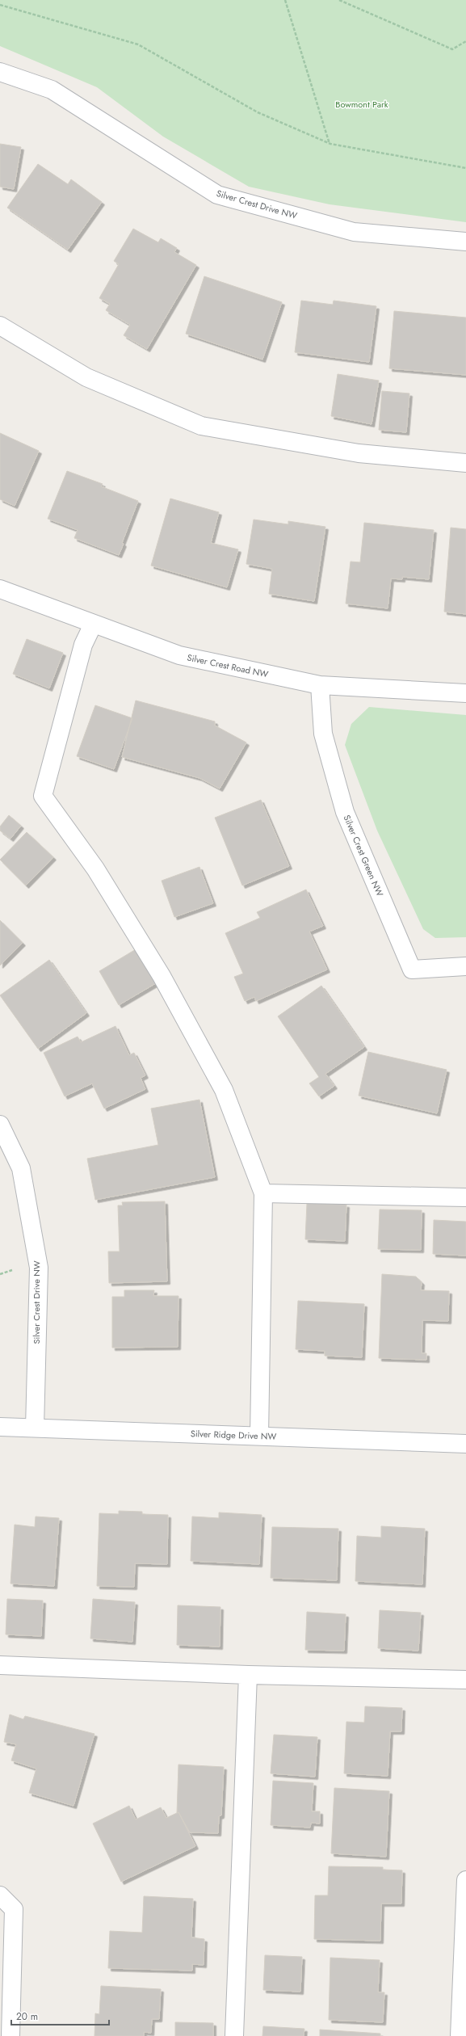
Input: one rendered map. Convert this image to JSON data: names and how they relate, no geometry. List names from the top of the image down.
{
  "streets": {
    "street": [
      "Silver Crest Drive NW",
      "Silver Crest Road NW",
      "Silver Crest Green NW",
      "Silver Ridge Drive NW"
    ]
  },
  "crossings": [
    ["Silver Crest Drive NW", "Silver Ridge Drive NW"],
    ["Silver Crest Road NW", "Silver Crest Green NW"]
  ],
  "parks": ["Bowmont Park"],
  "scale_bar": "20 m"
}
